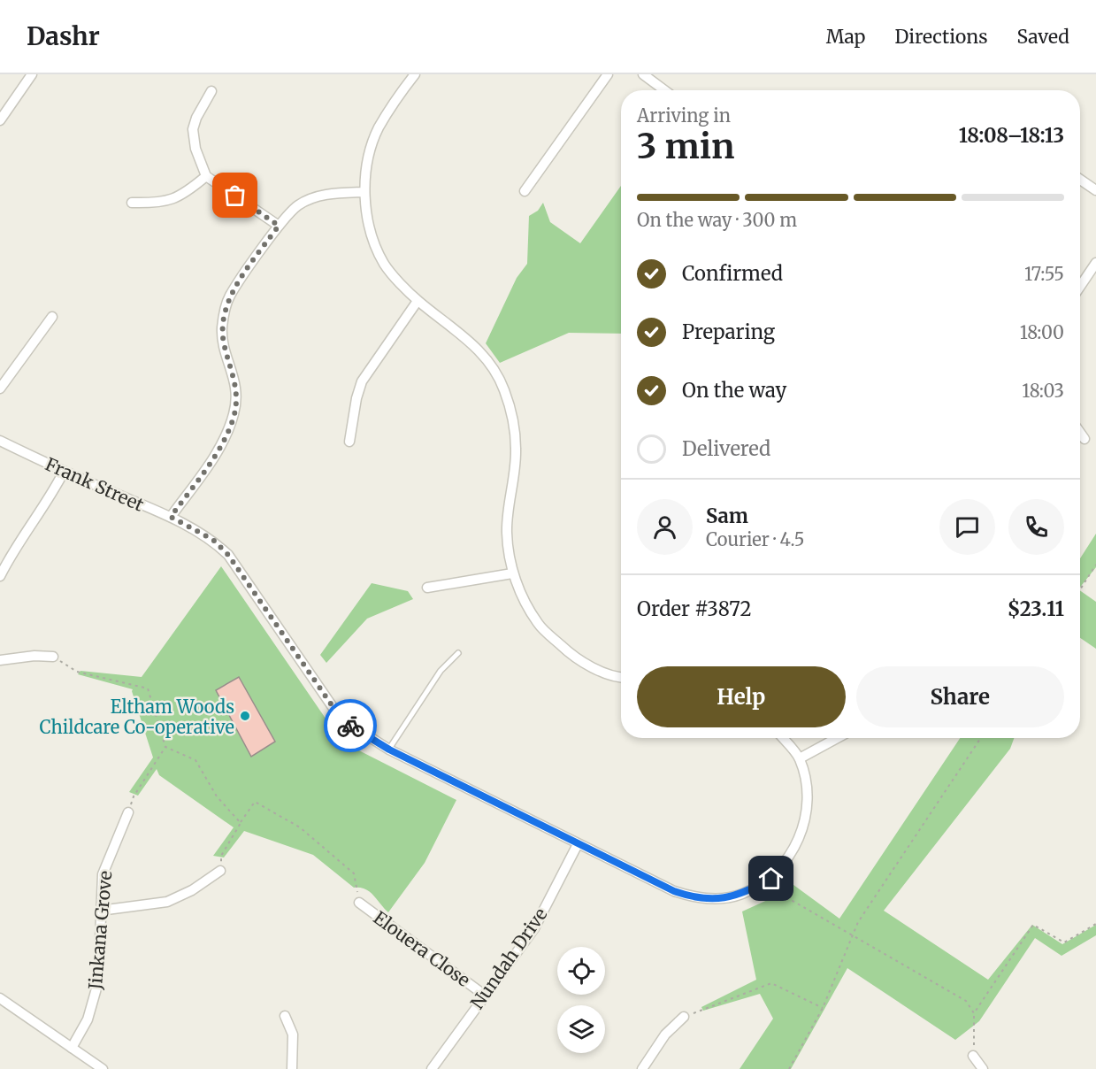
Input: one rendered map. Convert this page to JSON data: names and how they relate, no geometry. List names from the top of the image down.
{
  "streets": {
    "street": [
      "Frank Street",
      "Jinkana Grove",
      "Elouera Close",
      "Nundah Drive"
    ]
  },
  "crossings": [
    ["Frank Street", "Nundah Drive"],
    ["Elouera Close", "Nundah Drive"]
  ],
  "places": ["Eltham Woods Childcare Co-operative"],
  "page": {
    "header": "Dashr",
    "nav": ["Map", "Directions", "Saved"],
    "heading": ["3 min", "Arriving in", "18:08–18:13"],
    "panel": [
      "Sam",
      "Courier · 4.5",
      "Order #3872",
      "$23.11"
    ],
    "bar": "On the way · 300 m",
    "list": [
      ["Confirmed", "17:55"],
      ["Preparing", "18:00"],
      ["On the way", "18:03"],
      "Delivered"
    ],
    "buttons": ["Help", "Share"]
  }
}
